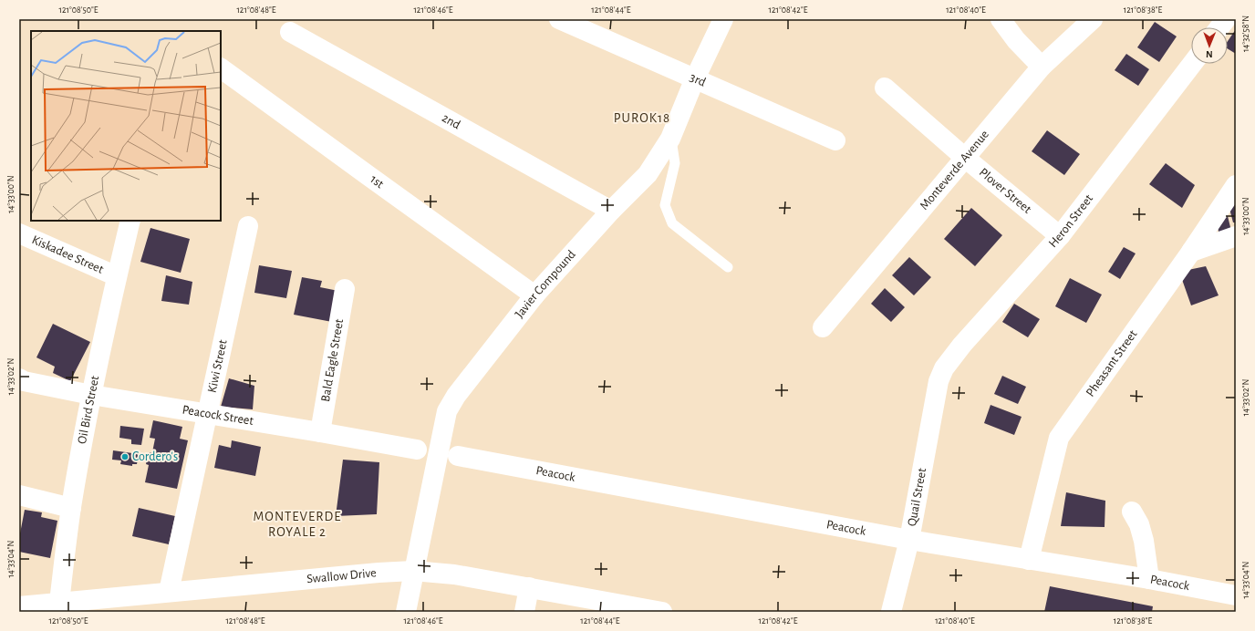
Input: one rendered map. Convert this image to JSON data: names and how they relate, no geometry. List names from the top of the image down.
{
  "streets": {
    "street": [
      "3rd",
      "2nd",
      "Monteverde Avenue",
      "1st",
      "Plover Street",
      "Heron Street",
      "Kiskadee Street",
      "Javier Compound",
      "Bald Eagle Street",
      "Pheasant Street",
      "Kiwi Street",
      "Oil Bird Street",
      "Peacock Street",
      "Peacock",
      "Quail Street",
      "Swallow Drive"
    ]
  },
  "crossings": [
    ["3rd", "Javier Compound"],
    ["2nd", "Javier Compound"],
    ["Monteverde Avenue", "Plover Street"],
    ["1st", "Javier Compound"],
    ["Plover Street", "Heron Street"],
    ["Heron Street", "Quail Street"],
    ["Kiskadee Street", "Oil Bird Street"],
    ["Javier Compound", "Swallow Drive"],
    ["Bald Eagle Street", "Peacock Street"],
    ["Pheasant Street", "Peacock"],
    ["Kiwi Street", "Peacock Street"],
    ["Kiwi Street", "Swallow Drive"],
    ["Oil Bird Street", "Peacock Street"],
    ["Oil Bird Street", "Swallow Drive"],
    ["Peacock", "Quail Street"]
  ],
  "districts": ["PUROK18", "MONTEVERDE ROYALE 2"],
  "places": ["Cordero's"],
  "north": "bottom",
  "coordinates": [
    "121°08'50\"E",
    "121°08'48\"E",
    "121°08'46\"E",
    "121°08'44\"E",
    "121°08'42\"E",
    "121°08'40\"E",
    "121°08'38\"E",
    "14°32'58\"N",
    "14°33'00\"N",
    "14°33'02\"N",
    "14°33'04\"N"
  ]
}
